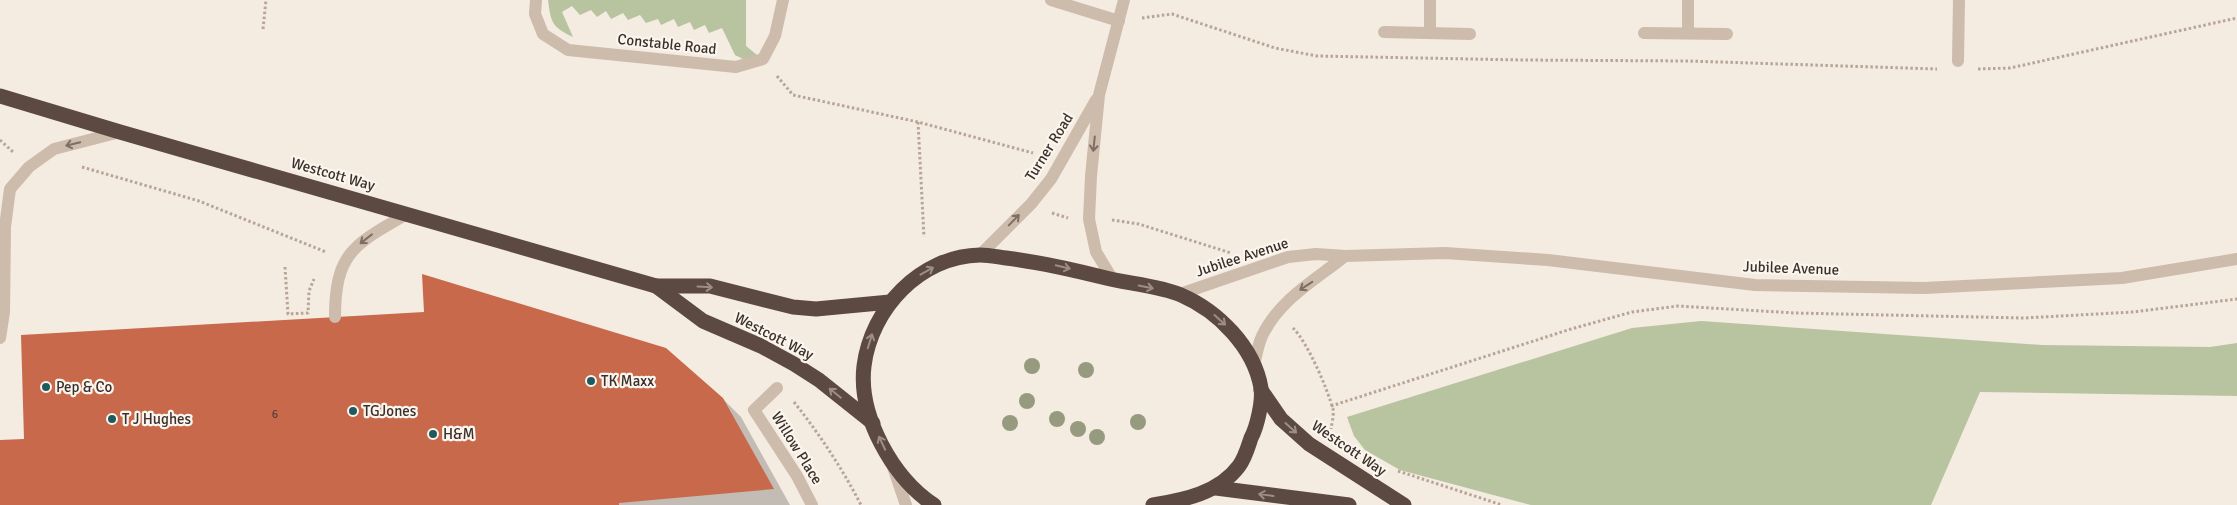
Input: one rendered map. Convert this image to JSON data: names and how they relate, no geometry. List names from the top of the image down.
{
  "streets": {
    "highway": ["Westcott Way"],
    "street": [
      "Constable Road",
      "Turner Road",
      "Jubilee Avenue",
      "Willow Place"
    ]
  },
  "places": [
    "TK Maxx",
    "Pep & Co",
    "TGJones",
    "T J Hughes",
    "H&M"
  ],
  "house_numbers": ["6"]
}
